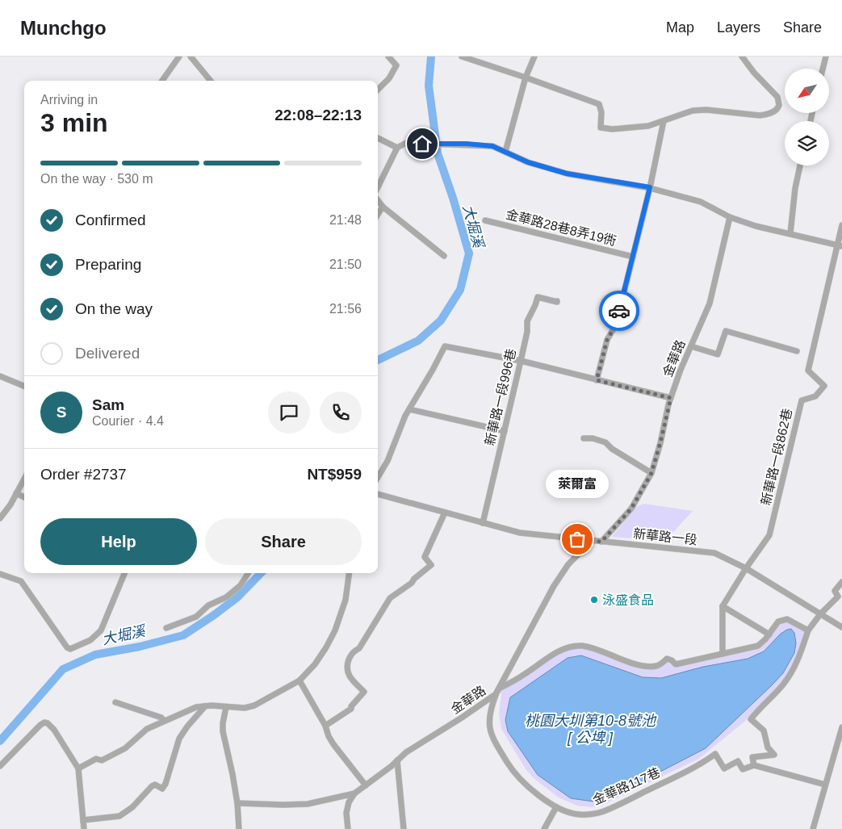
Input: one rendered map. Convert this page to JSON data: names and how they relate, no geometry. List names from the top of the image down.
{
  "streets": {
    "street": [
      "金華路28巷8弄19衖",
      "金華路",
      "新華路一段996巷",
      "新華路一段862巷",
      "新華路一段",
      "金華路117巷"
    ]
  },
  "crossings": [
    ["金華路", "新華路一段"],
    ["金華路", "金華路117巷"],
    ["新華路一段996巷", "新華路一段"],
    ["新華路一段862巷", "新華路一段"]
  ],
  "water": ["大堀溪", "桃園大圳第10-8號池 [ 公埤 ]"],
  "places": ["萊爾富", "泳盛食品"],
  "north": "bottom left",
  "page": {
    "header": "Munchgo",
    "nav": ["Map", "Layers", "Share"],
    "heading": ["3 min", "Arriving in", "22:08–22:13"],
    "panel": [
      "Sam",
      "Courier · 4.4",
      "Order #2737",
      "NT$959"
    ],
    "bar": "On the way · 530 m",
    "list": [
      ["Confirmed", "21:48"],
      ["Preparing", "21:50"],
      ["On the way", "21:56"],
      "Delivered"
    ],
    "round": "S",
    "bubble": "萊爾富",
    "buttons": ["Help", "Share"]
  }
}
